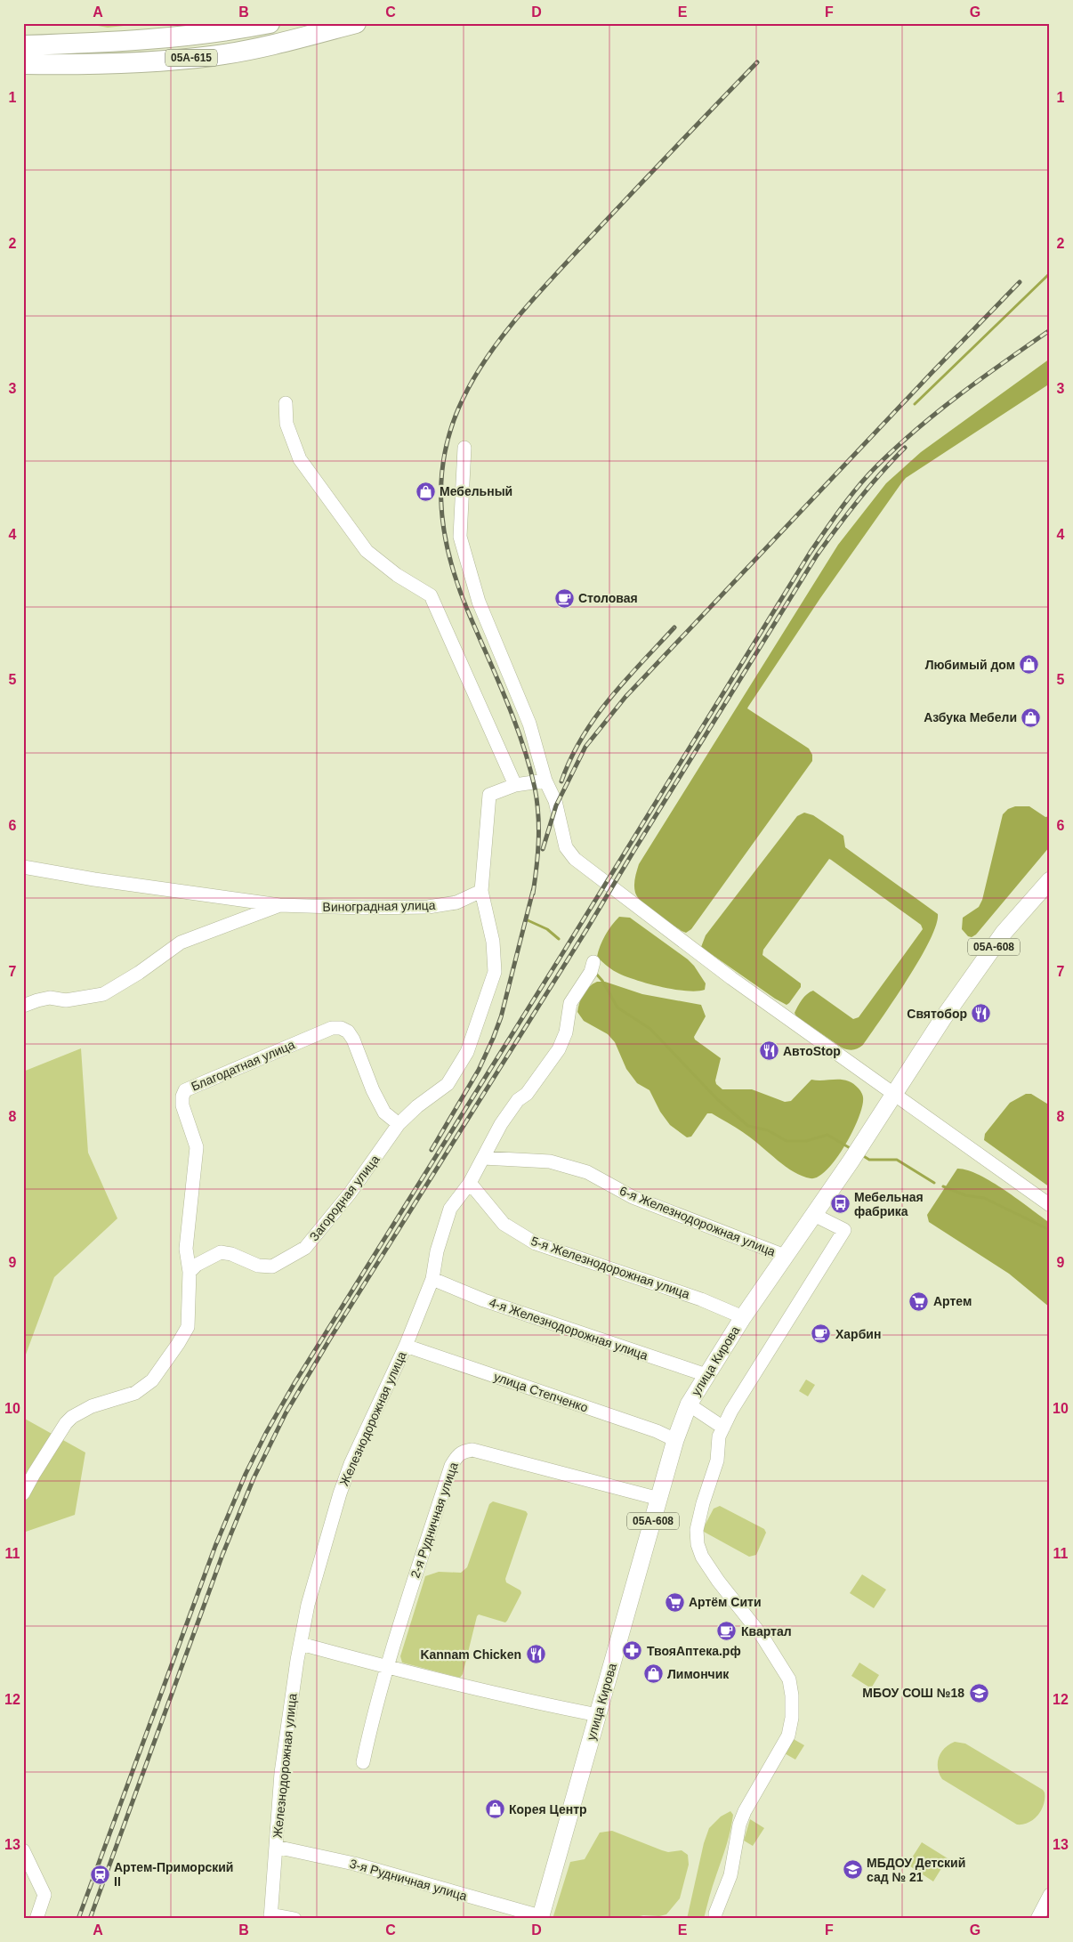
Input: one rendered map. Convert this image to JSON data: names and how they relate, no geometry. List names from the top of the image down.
{
  "streets": {
    "highway": ["05А-615"],
    "main road": ["05А-608", "улица Кирова"],
    "street": [
      "Виноградная улица",
      "Благодатная улица",
      "Загородная улица",
      "6-я Железнодорожная улица",
      "5-я Железнодорожная улица",
      "4-я Железнодорожная улица",
      "улица Степченко",
      "Железнодорожная улица",
      "2-я Рудничная улица",
      "3-я Рудничная улица"
    ]
  },
  "crossings": [
    ["Виноградная улица", "Загородная улица"],
    ["Благодатная улица", "Загородная улица"],
    ["6-я Железнодорожная улица", "улица Кирова"],
    ["6-я Железнодорожная улица", "Железнодорожная улица"],
    ["5-я Железнодорожная улица", "улица Кирова"],
    ["5-я Железнодорожная улица", "Железнодорожная улица"],
    ["4-я Железнодорожная улица", "улица Кирова"],
    ["4-я Железнодорожная улица", "Железнодорожная улица"],
    ["улица Кирова", "улица Степченко"],
    ["улица Кирова", "2-я Рудничная улица"],
    ["улица Кирова", "3-я Рудничная улица"],
    ["улица Степченко", "Железнодорожная улица"],
    ["Железнодорожная улица", "3-я Рудничная улица"]
  ],
  "places": {
    "shop": [
      "Мебельный",
      "Любимый дом",
      "Азбука Мебели",
      "Лимончик",
      "Корея Центр"
    ],
    "cafe": ["Столовая", "Харбин", "Квартал"],
    "restaurant": ["Святобор", "АвтоStop", "Kannam Chicken"],
    "bus stop": ["Мебельная фабрика"],
    "supermarket": ["Артем", "Артём Сити"],
    "pharmacy": ["ТвояАптека.рф"],
    "school or university": ["МБОУ СОШ №18", "МБДОУ Детский сад № 21"],
    "station": ["Артем-Приморский II"]
  },
  "grid": {
    "columns": [
      "A",
      "B",
      "C",
      "D",
      "E",
      "F",
      "G"
    ],
    "rows": [
      "1",
      "2",
      "3",
      "4",
      "5",
      "6",
      "7",
      "8",
      "9",
      "10",
      "11",
      "12",
      "13"
    ]
  }
}
